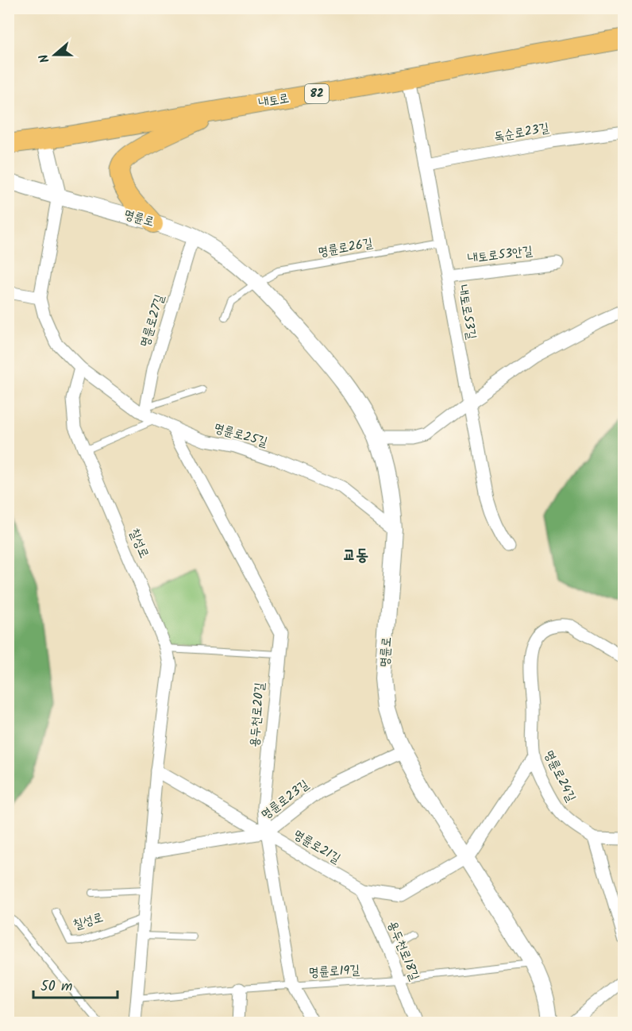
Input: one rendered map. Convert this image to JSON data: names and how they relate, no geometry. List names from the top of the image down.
{
  "streets": {
    "main road": ["82", "내토로"],
    "street": [
      "독순로23길",
      "명륜로",
      "내토로53안길",
      "내토로53길",
      "명륜로27길",
      "명륜로25길",
      "칠성로",
      "용두천로20길",
      "명륜로24길",
      "명륜로23길",
      "명륜로21길",
      "용두천로18길"
    ],
    "lane": ["명륜로26길", "명륜로19길"]
  },
  "crossings": [
    ["내토로", "내토로53길"],
    ["독순로23길", "내토로53길"],
    ["명륜로", "명륜로26길"],
    ["명륜로", "명륜로27길"],
    ["명륜로", "명륜로25길"],
    ["명륜로", "명륜로23길"],
    ["명륜로", "명륜로21길"],
    ["명륜로", "명륜로19길"],
    ["명륜로26길", "내토로53길"],
    ["내토로53안길", "내토로53길"],
    ["명륜로27길", "명륜로25길"],
    ["명륜로25길", "칠성로"],
    ["명륜로25길", "용두천로20길"],
    ["칠성로", "명륜로23길"],
    ["칠성로", "명륜로21길"],
    ["칠성로", "명륜로19길"],
    ["용두천로20길", "명륜로23길"],
    ["용두천로20길", "명륜로21길"],
    ["용두천로20길", "명륜로19길"],
    ["명륜로23길", "명륜로21길"],
    ["명륜로21길", "용두천로18길"],
    ["용두천로18길", "명륜로19길"]
  ],
  "districts": ["교동"],
  "scale_bar": "50 m",
  "north": "left"
}
